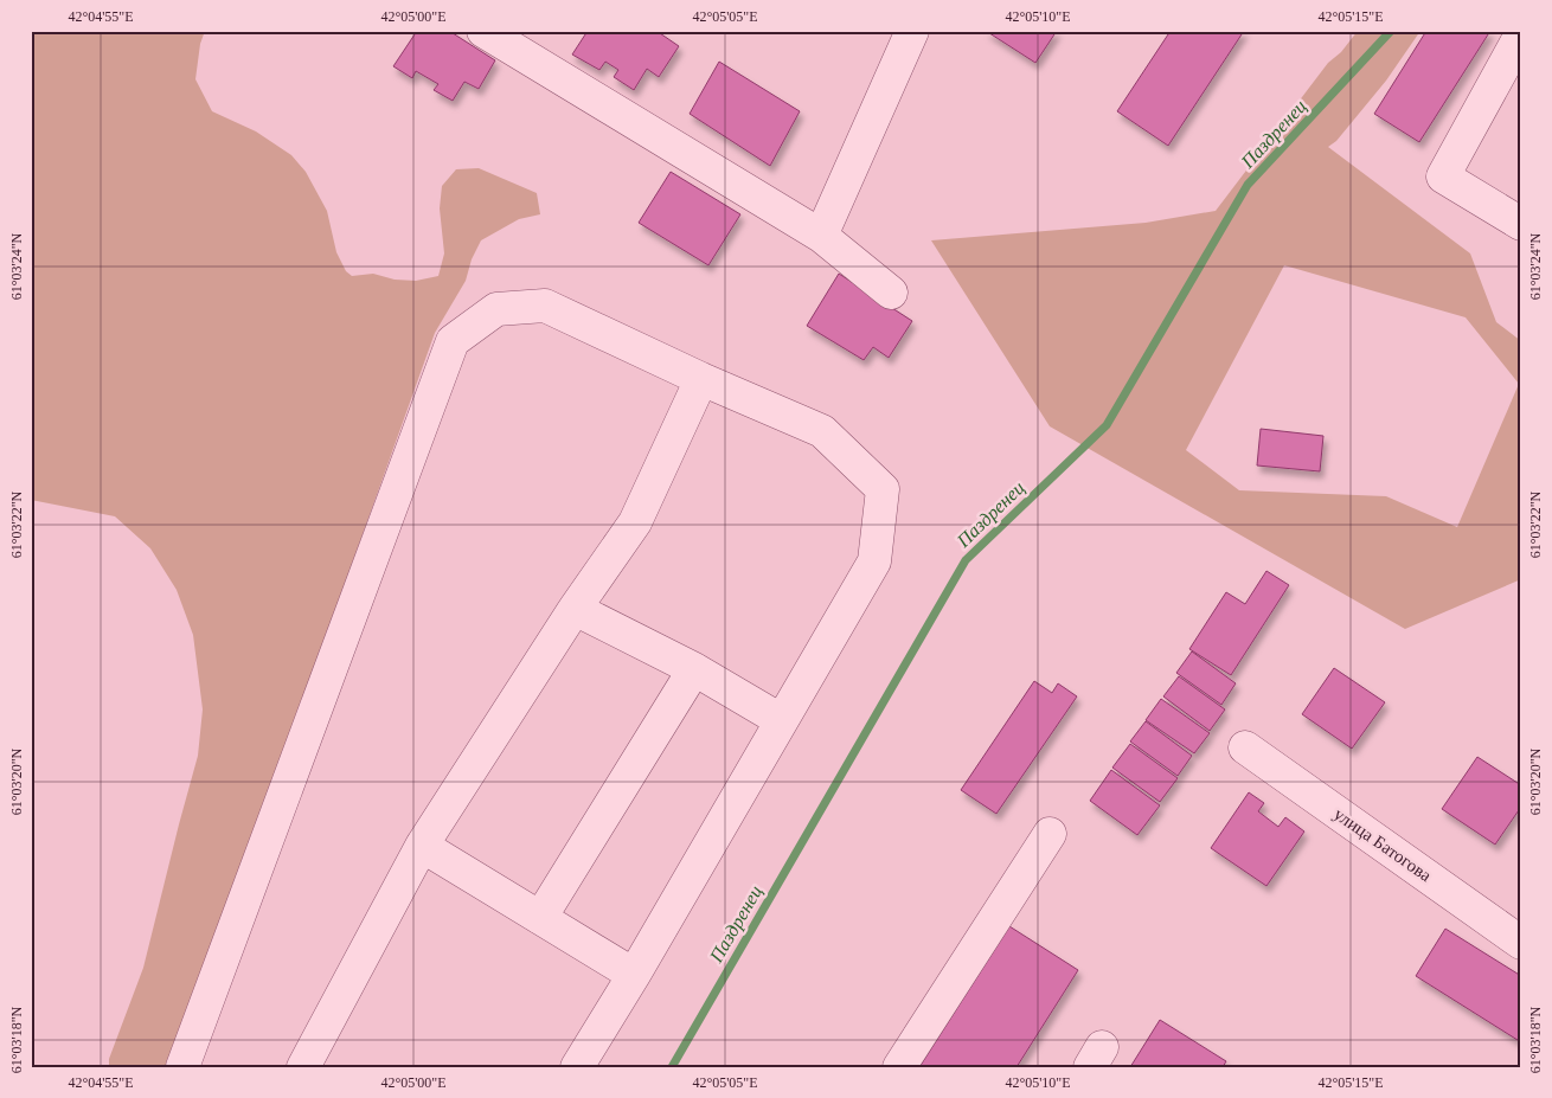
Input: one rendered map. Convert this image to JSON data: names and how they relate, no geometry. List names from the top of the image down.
{
  "streets": {
    "street": ["улица Батогова"]
  },
  "water": ["Паздренец"],
  "coordinates": [
    "42°04'55\"E",
    "42°05'00\"E",
    "42°05'05\"E",
    "42°05'10\"E",
    "42°05'15\"E",
    "61°03'24\"N",
    "61°03'22\"N",
    "61°03'20\"N",
    "61°03'18\"N"
  ]
}
